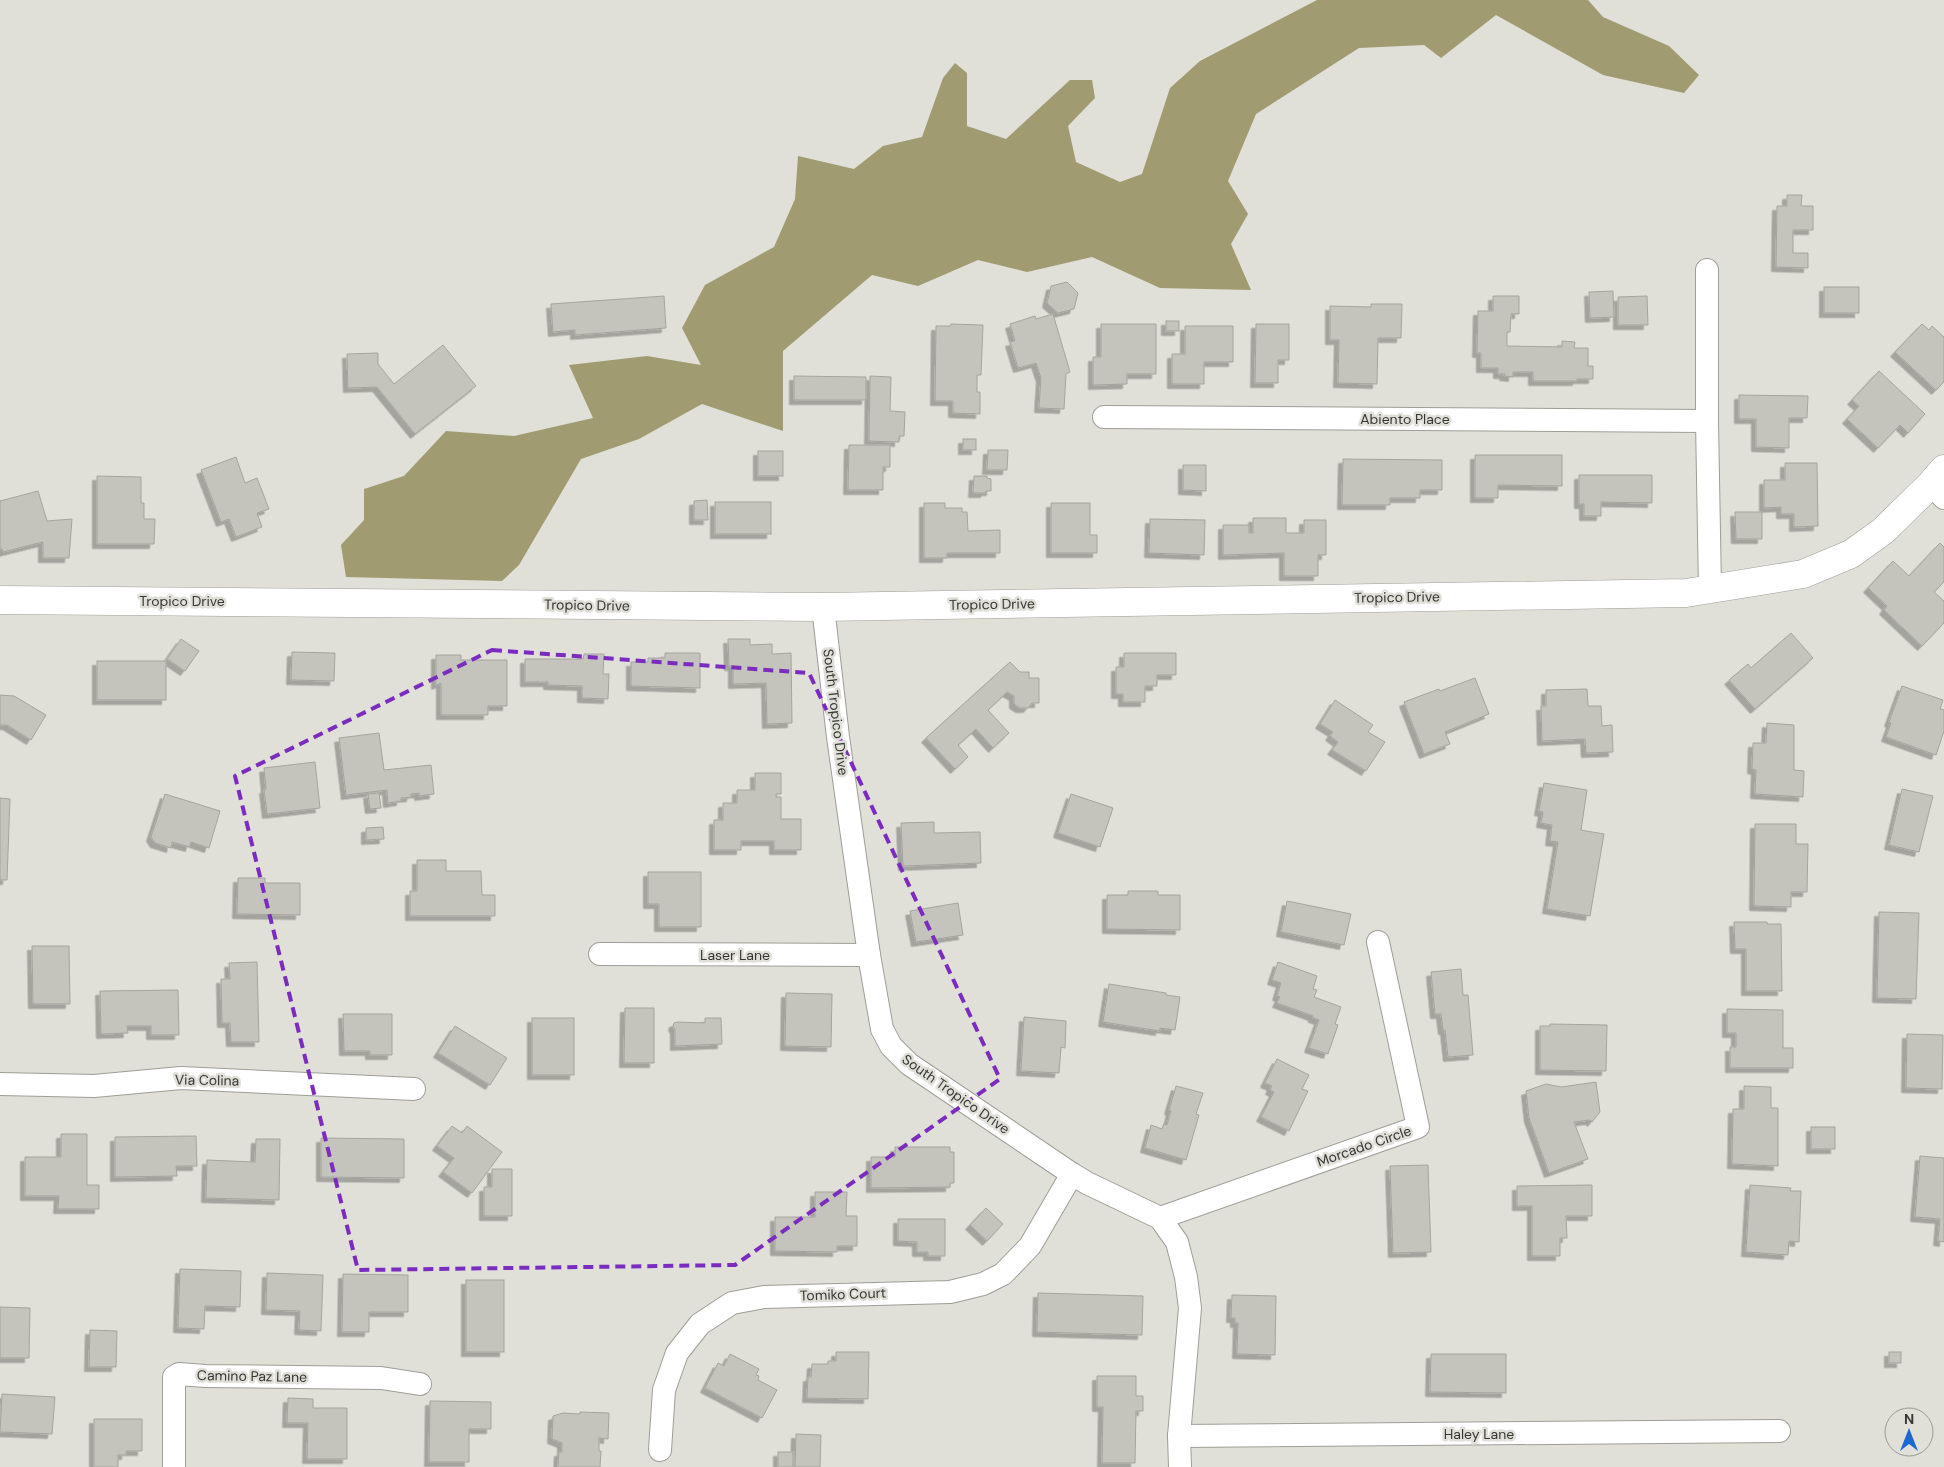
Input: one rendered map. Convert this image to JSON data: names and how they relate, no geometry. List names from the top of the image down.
{
  "streets": {
    "street": [
      "Abiento Place",
      "Tropico Drive",
      "South Tropico Drive",
      "Laser Lane",
      "Via Colina",
      "Morcado Circle",
      "Tomiko Court",
      "Camino Paz Lane",
      "Haley Lane"
    ]
  },
  "crossings": [
    ["Tropico Drive", "South Tropico Drive"],
    ["South Tropico Drive", "Laser Lane"],
    ["South Tropico Drive", "Morcado Circle"],
    ["South Tropico Drive", "Tomiko Court"],
    ["South Tropico Drive", "Haley Lane"]
  ],
  "north": "top"
}
